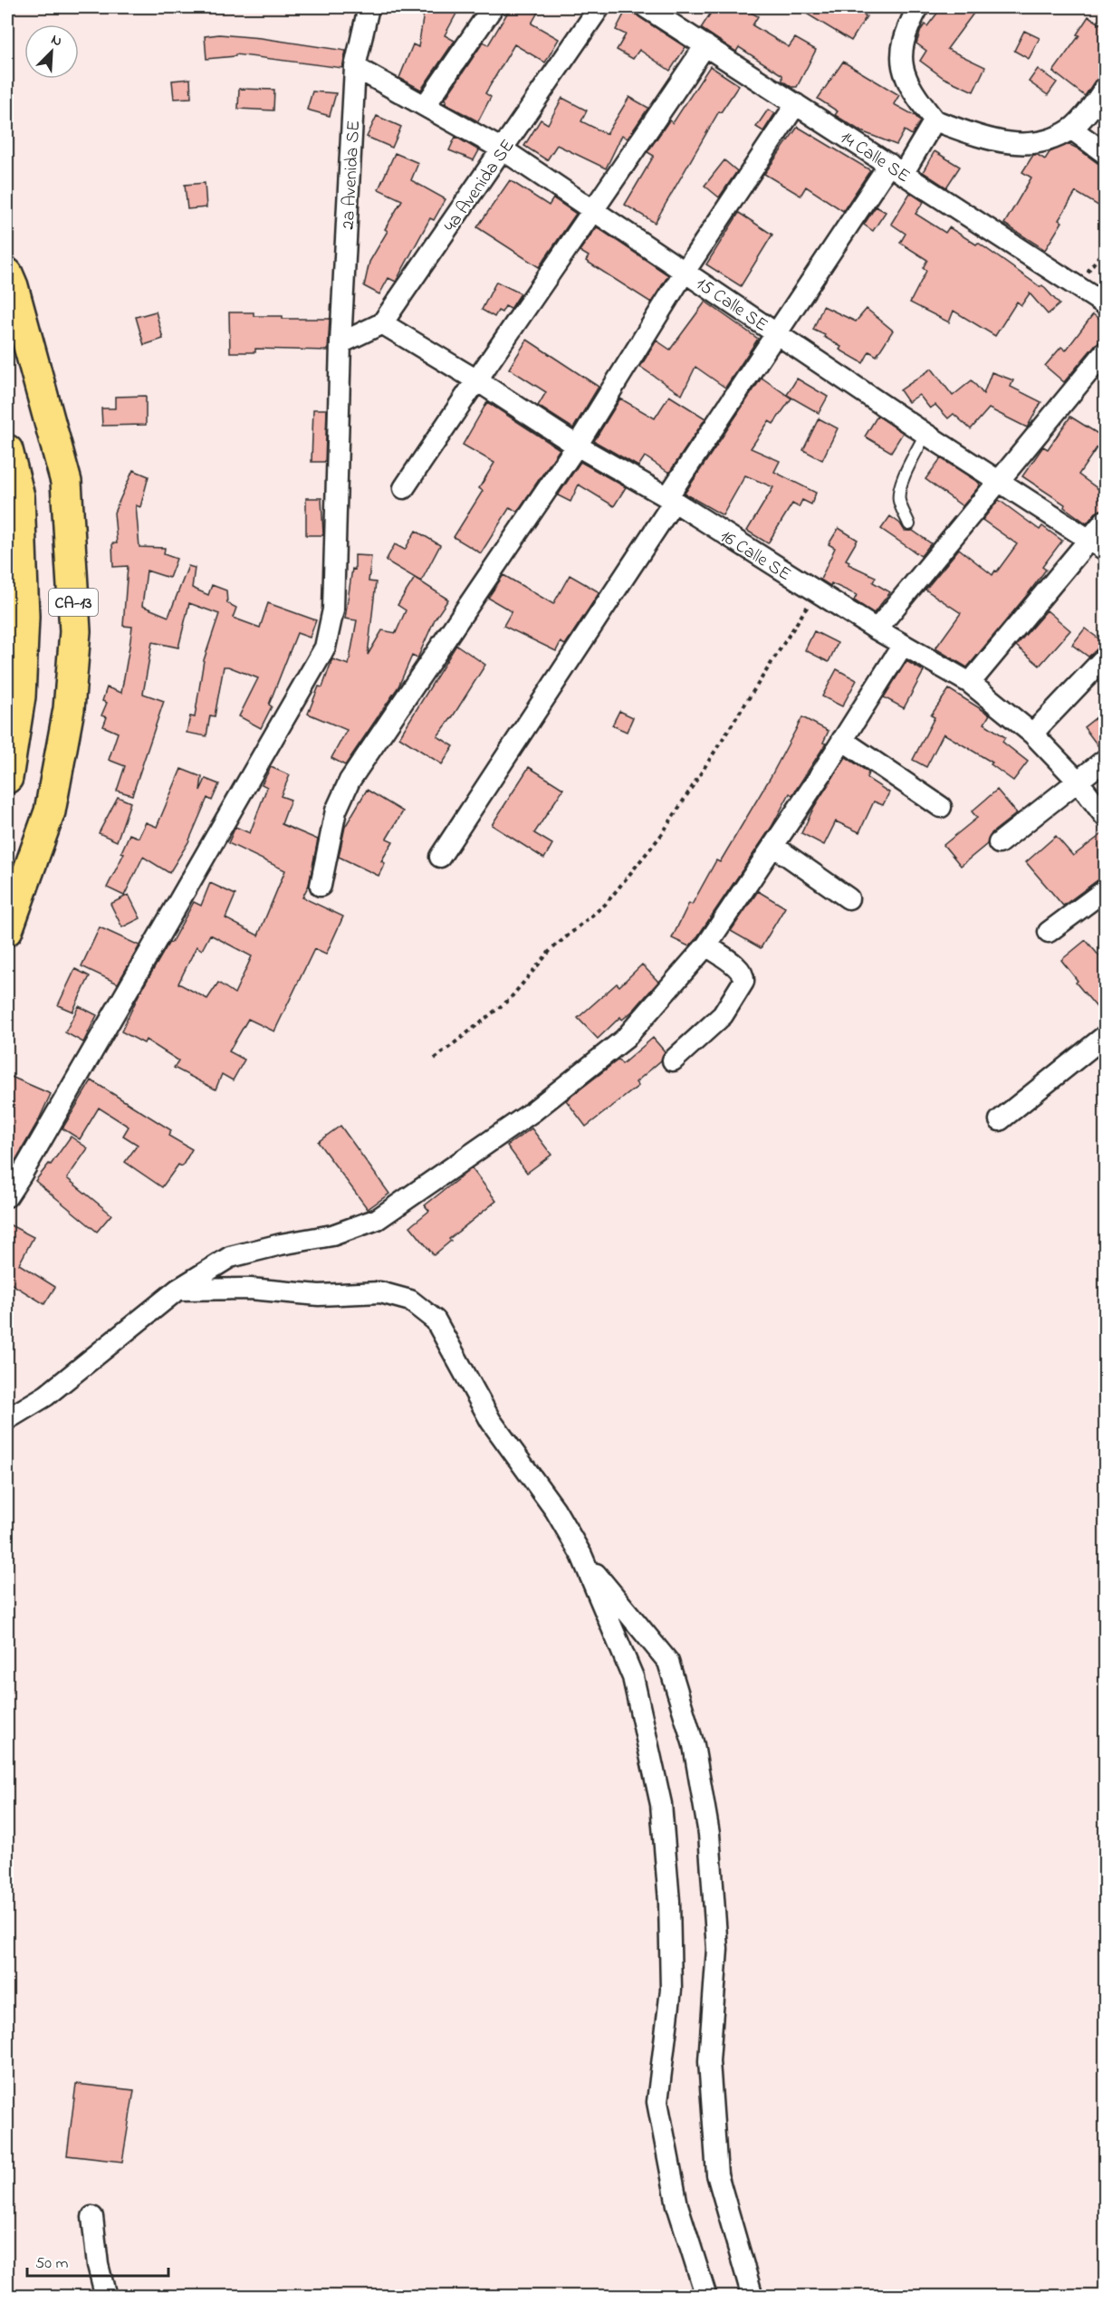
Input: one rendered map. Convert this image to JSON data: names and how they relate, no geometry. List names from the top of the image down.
{
  "streets": {
    "highway": ["CA-13"],
    "street": [
      "14 Calle SE",
      "2a Avenida SE",
      "4a Avenida SE",
      "15 Calle SE",
      "16 Calle SE"
    ]
  },
  "crossings": [
    ["2a Avenida SE", "4a Avenida SE"],
    ["2a Avenida SE", "15 Calle SE"],
    ["4a Avenida SE", "15 Calle SE"],
    ["4a Avenida SE", "16 Calle SE"]
  ],
  "scale_bar": "50 m",
  "north": "top right"
}
